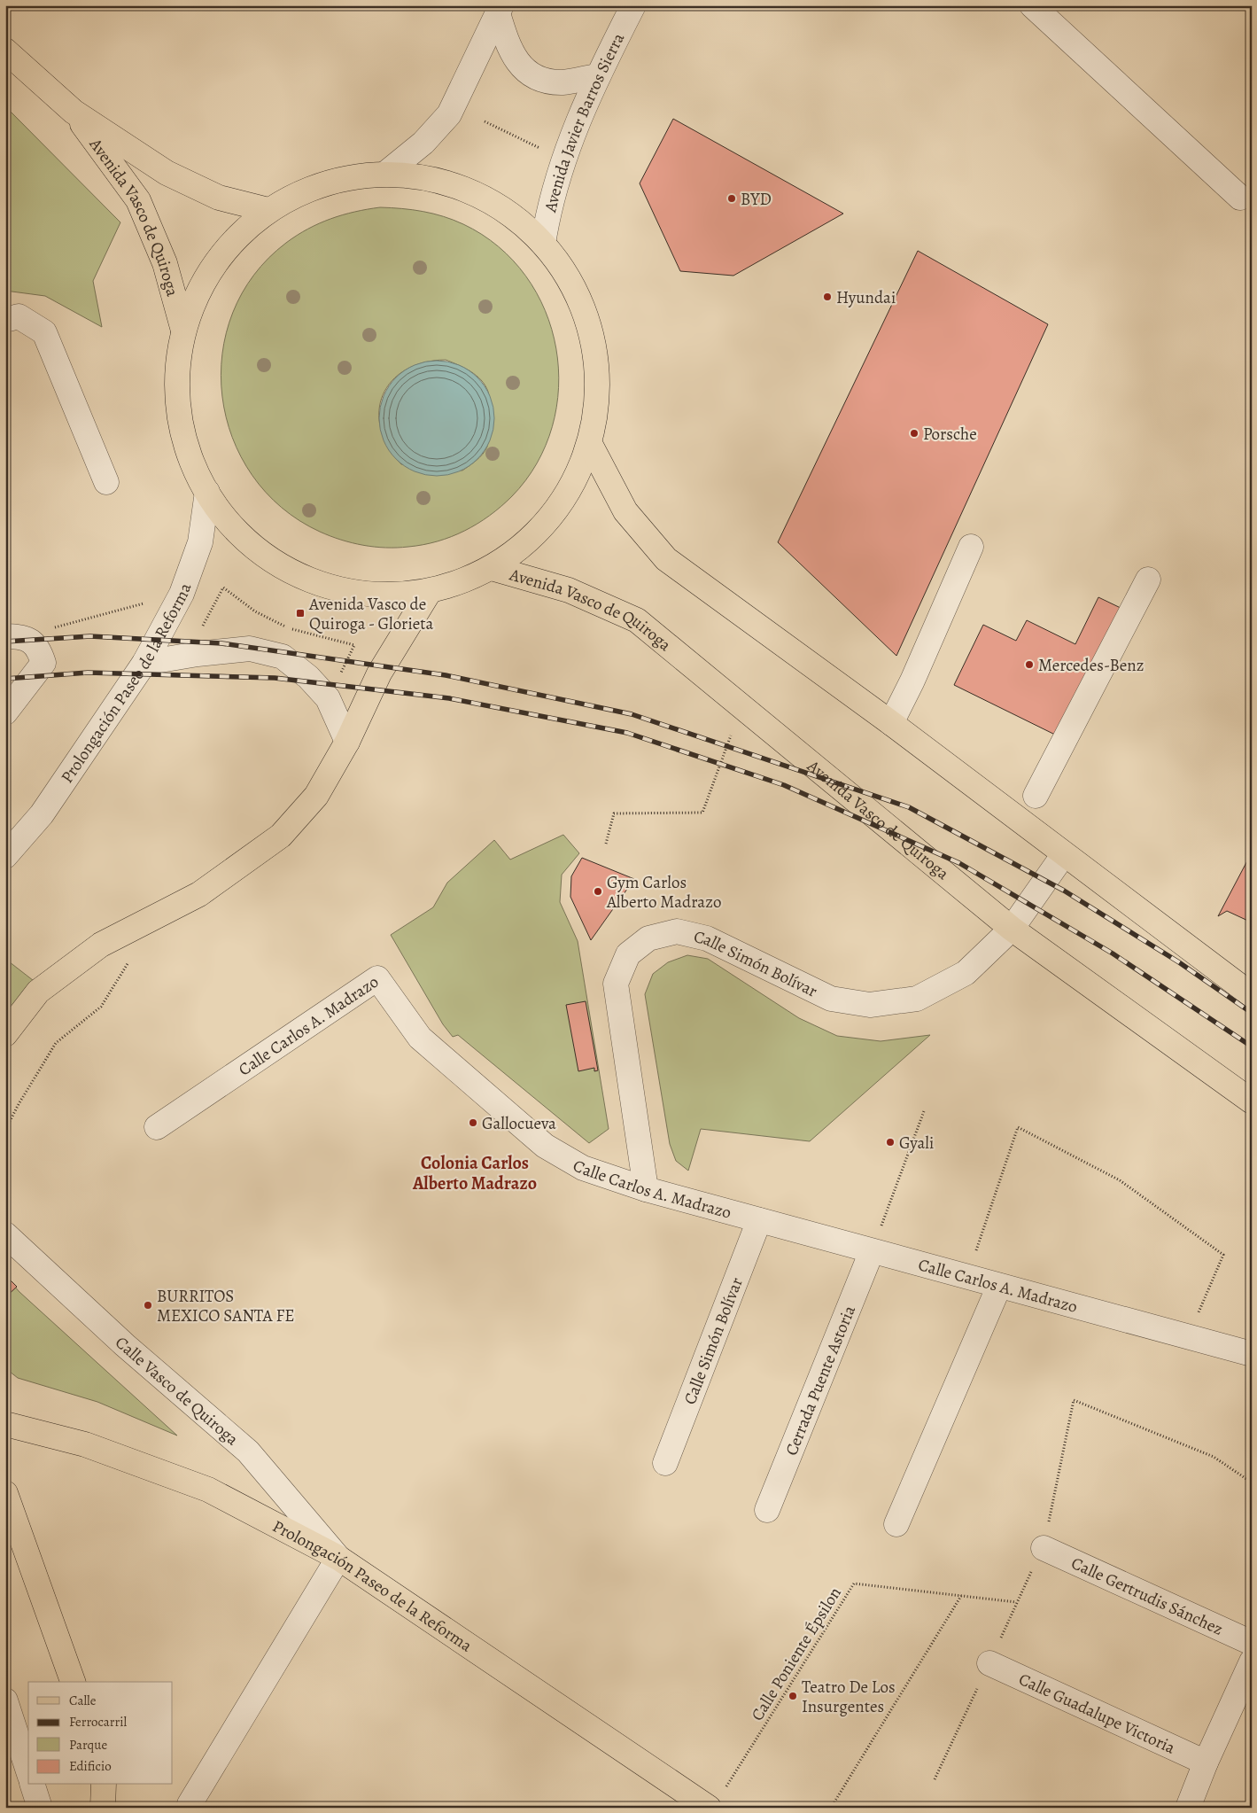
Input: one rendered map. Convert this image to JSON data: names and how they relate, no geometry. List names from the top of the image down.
{
  "streets": {
    "main road": ["Avenida Vasco de Quiroga", "Prolongación Paseo de la Reforma"],
    "street": [
      "Avenida Javier Barros Sierra",
      "Calle Simón Bolívar",
      "Calle Carlos A. Madrazo",
      "Cerrada Puente Astoria",
      "Calle Vasco de Quiroga",
      "Calle Gertrudis Sánchez",
      "Calle Guadalupe Victoria"
    ],
    "path": ["Calle Poniente Épsilon"]
  },
  "crossings": [
    ["Avenida Vasco de Quiroga", "Calle Simón Bolívar"],
    ["Prolongación Paseo de la Reforma", "Calle Vasco de Quiroga"],
    ["Prolongación Paseo de la Reforma", "Calle Poniente Épsilon"],
    ["Calle Simón Bolívar", "Calle Carlos A. Madrazo"],
    ["Calle Carlos A. Madrazo", "Cerrada Puente Astoria"]
  ],
  "districts": ["Colonia Carlos Alberto Madrazo"],
  "places": {
    "other": [
      "BYD",
      "Hyundai",
      "Porsche",
      "Mercedes-Benz",
      "Gym Carlos Alberto Madrazo",
      "Gallocueva",
      "Gyali",
      "BURRITOS MEXICO SANTA FE",
      "Teatro De Los Insurgentes"
    ],
    "transit": ["Avenida Vasco de Quiroga - Glorieta"]
  },
  "legend": [
    "Calle",
    "Ferrocarril",
    "Parque",
    "Edificio"
  ]
}
